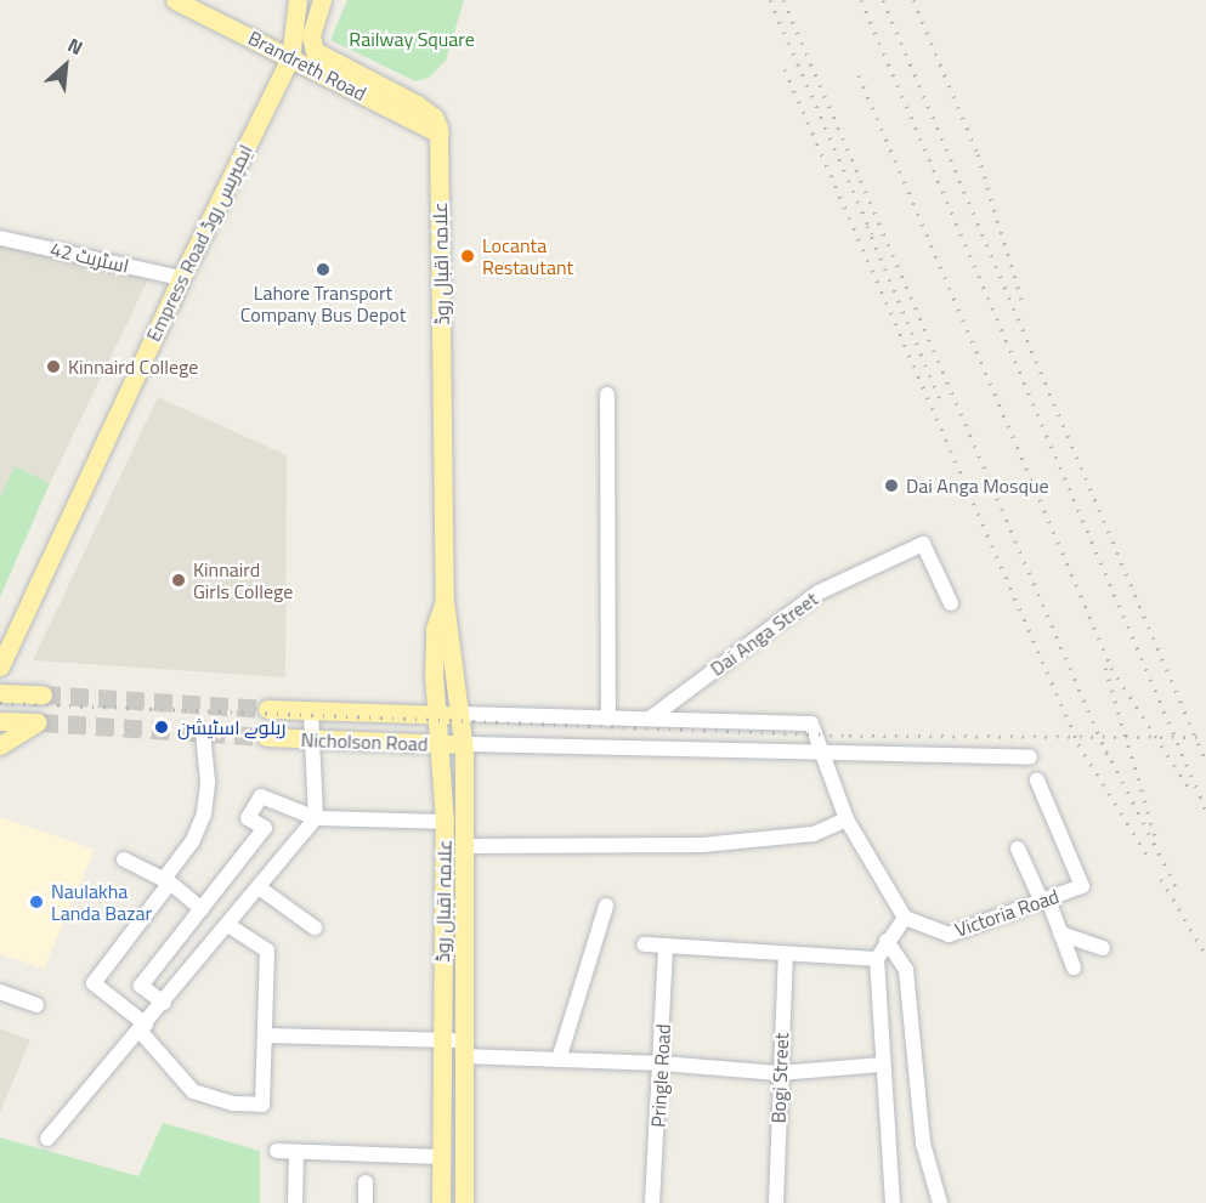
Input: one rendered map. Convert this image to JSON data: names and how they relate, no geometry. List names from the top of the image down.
{
  "streets": {
    "main road": [
      "Brandreth Road",
      "Empress Road ایمپریس روڈ",
      "علامہ اقبال روڈ",
      "Nicholson Road"
    ],
    "street": [
      "اسٹریٹ 42",
      "Dai Anga Street",
      "Victoria Road",
      "Pringle Road",
      "Bogi Street"
    ]
  },
  "crossings": [
    ["Brandreth Road", "Empress Road ایمپریس روڈ"],
    ["Brandreth Road", "علامہ اقبال روڈ"],
    ["Empress Road ایمپریس روڈ", "اسٹریٹ 42"],
    ["علامہ اقبال روڈ", "Nicholson Road"]
  ],
  "parks": ["Railway Square"],
  "places": [
    "Locanta Restautant",
    "Lahore Transport Company Bus Depot",
    "Kinnaird College",
    "Dai Anga Mosque",
    "Kinnaird Girls College",
    "ریلوے اسٹیشن",
    "Naulakha Landa Bazar"
  ],
  "north": "top right"
}
